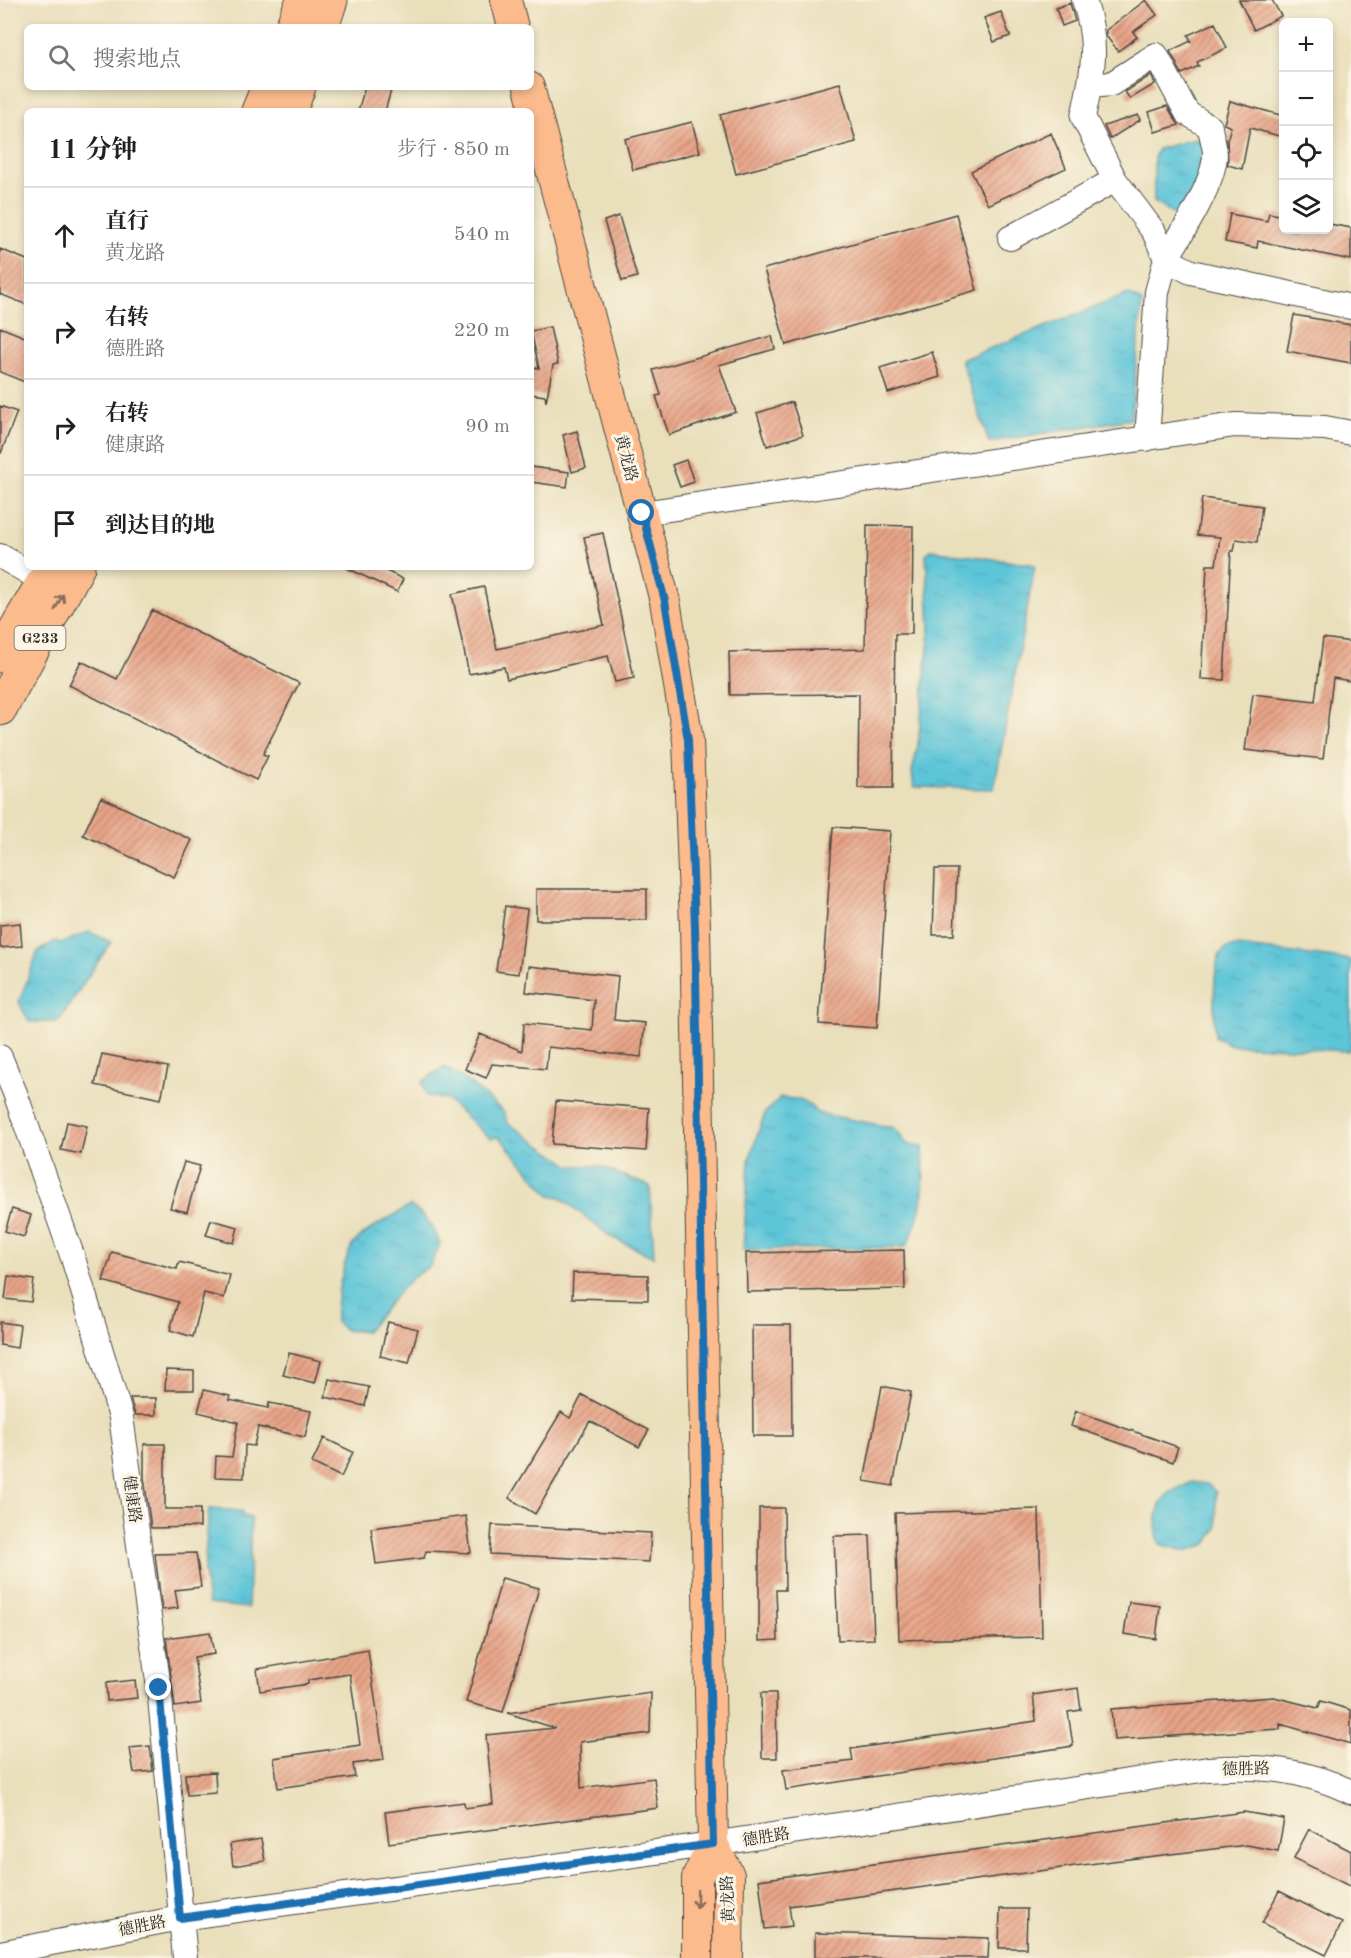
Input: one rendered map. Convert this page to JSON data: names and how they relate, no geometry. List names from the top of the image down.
{
  "streets": {
    "highway": ["G233"],
    "main road": ["黄龙路"],
    "street": ["健康路", "德胜路"]
  },
  "crossings": [
    ["黄龙路", "德胜路"],
    ["健康路", "德胜路"]
  ],
  "page": {
    "map_buttons": ["+", "−"],
    "search": "搜索地点",
    "heading": ["11 分钟", "步行 · 850 m"],
    "list": [
      ["直行", "黄龙路", "540 m"],
      ["右转", "德胜路", "220 m"],
      ["右转", "健康路", "90 m"],
      "到达目的地"
    ]
  }
}
